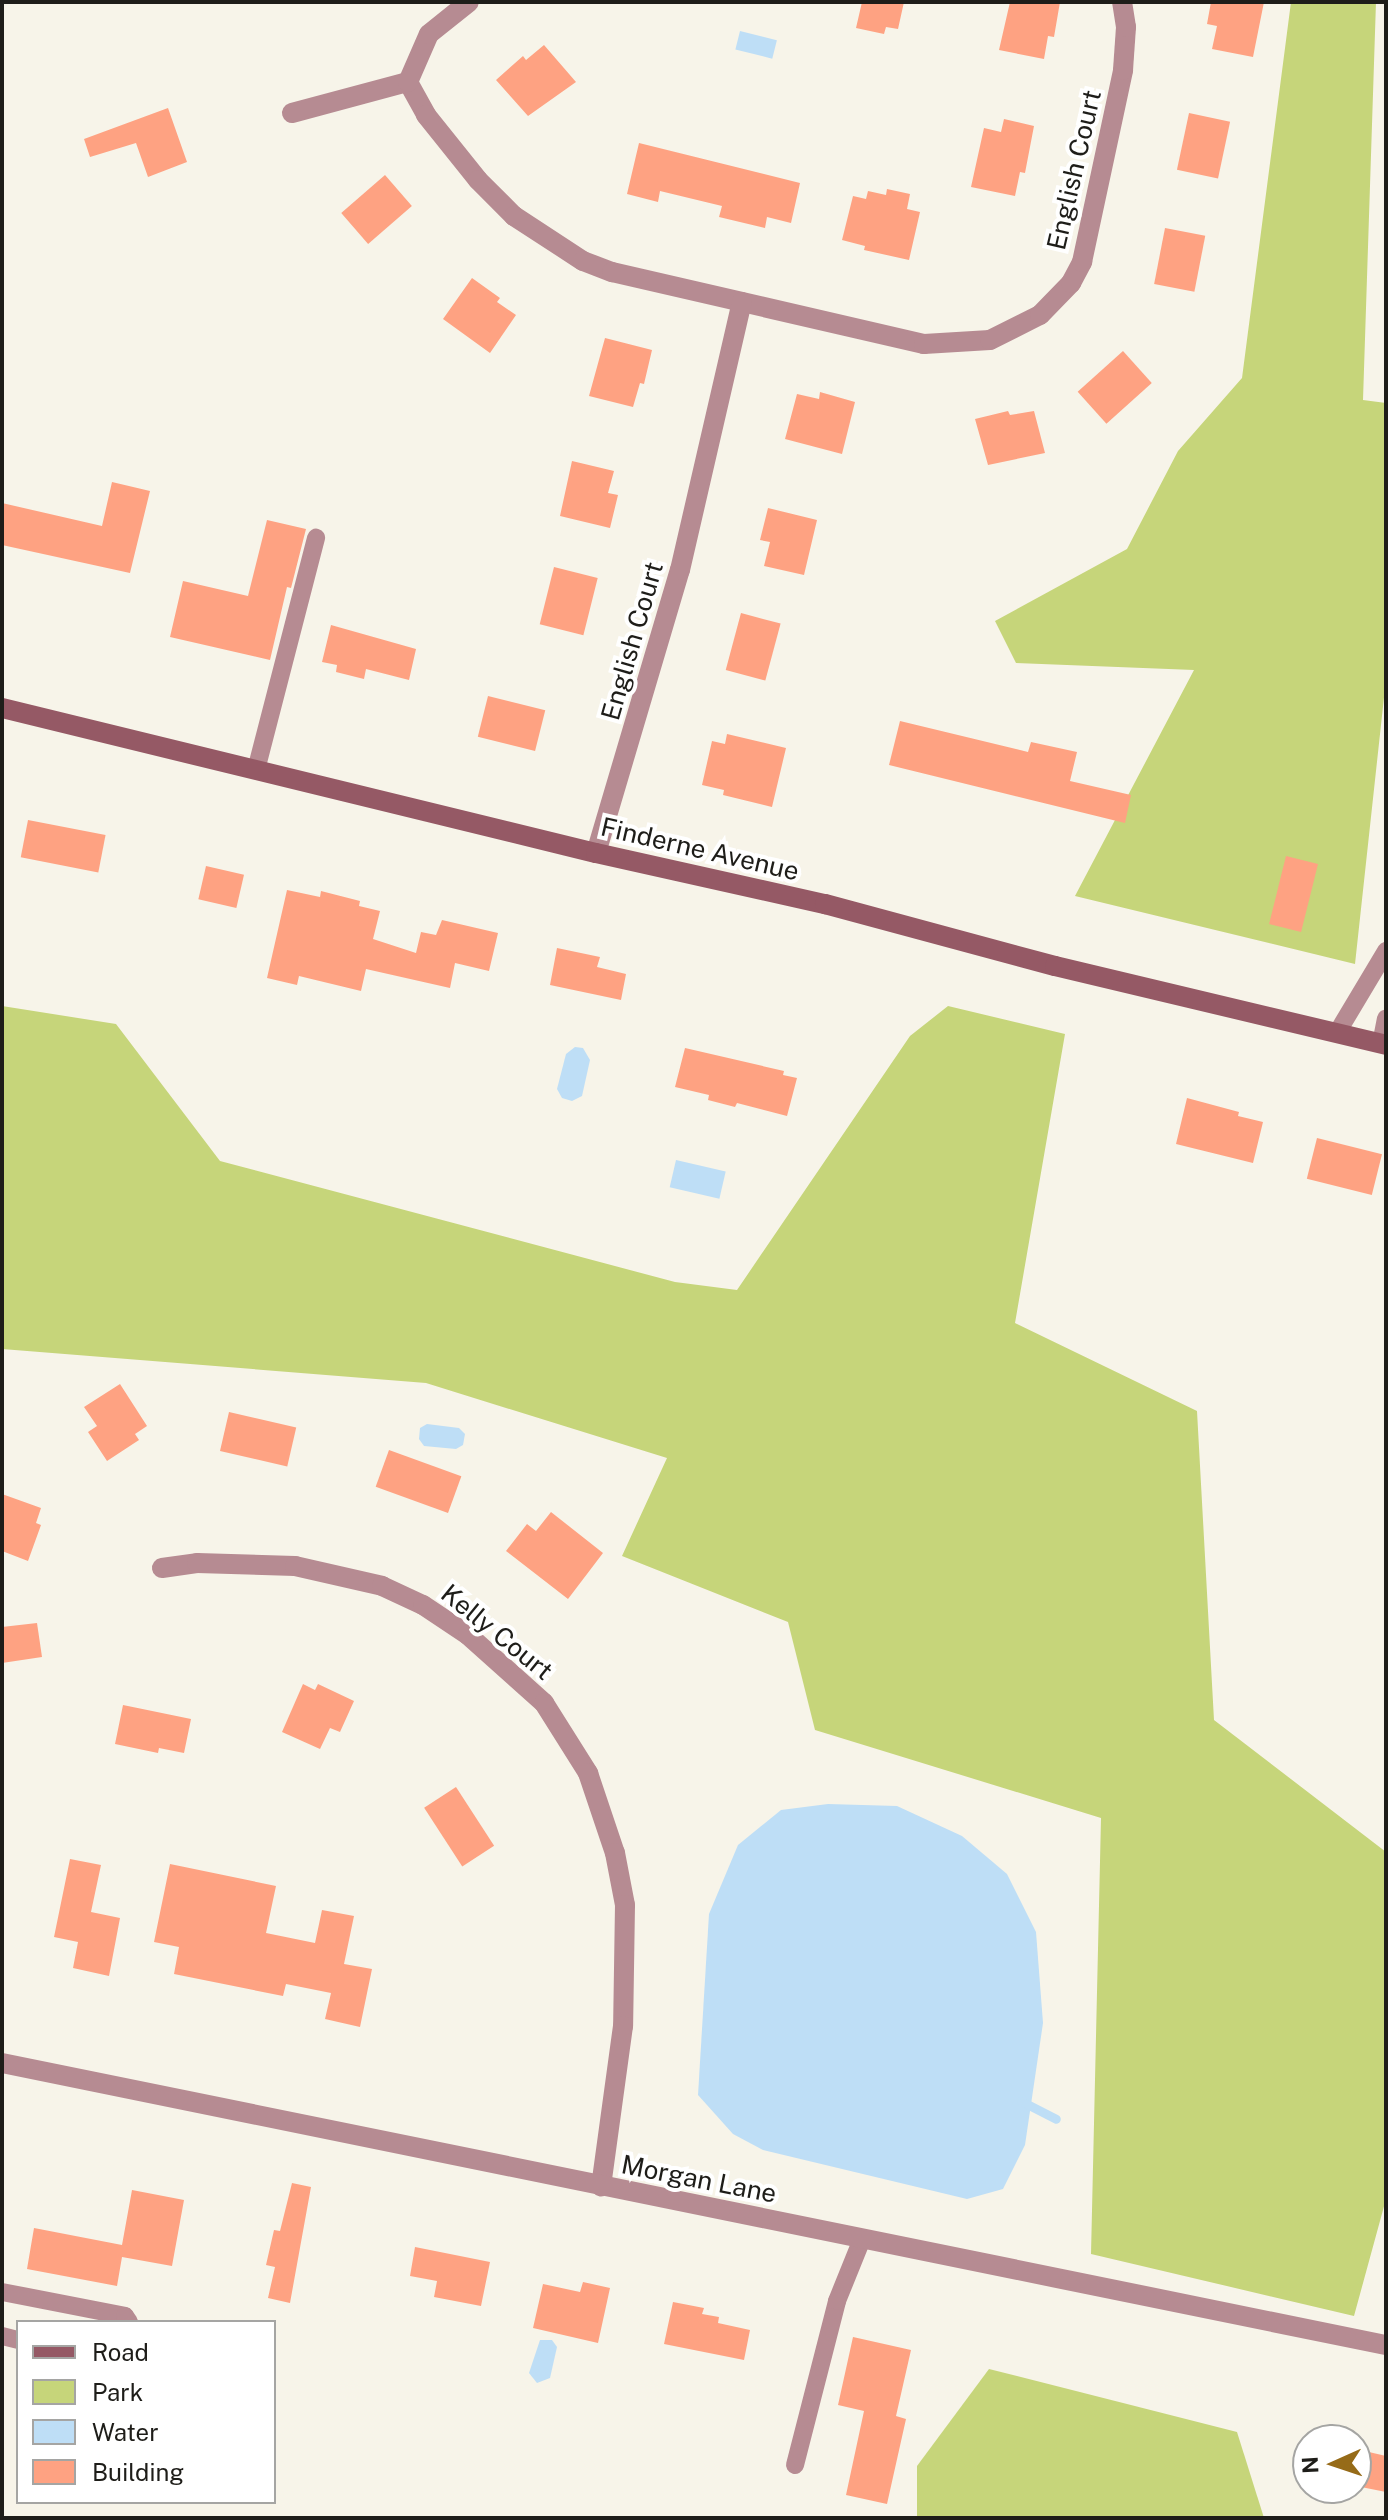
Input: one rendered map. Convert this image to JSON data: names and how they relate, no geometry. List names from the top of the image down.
{
  "streets": {
    "main road": ["Finderne Avenue"],
    "street": ["English Court", "Kelly Court", "Morgan Lane"]
  },
  "crossings": [
    ["English Court", "Finderne Avenue"],
    ["Kelly Court", "Morgan Lane"]
  ],
  "legend": [
    "Road",
    "Park",
    "Water",
    "Building"
  ],
  "north": "left"
}
